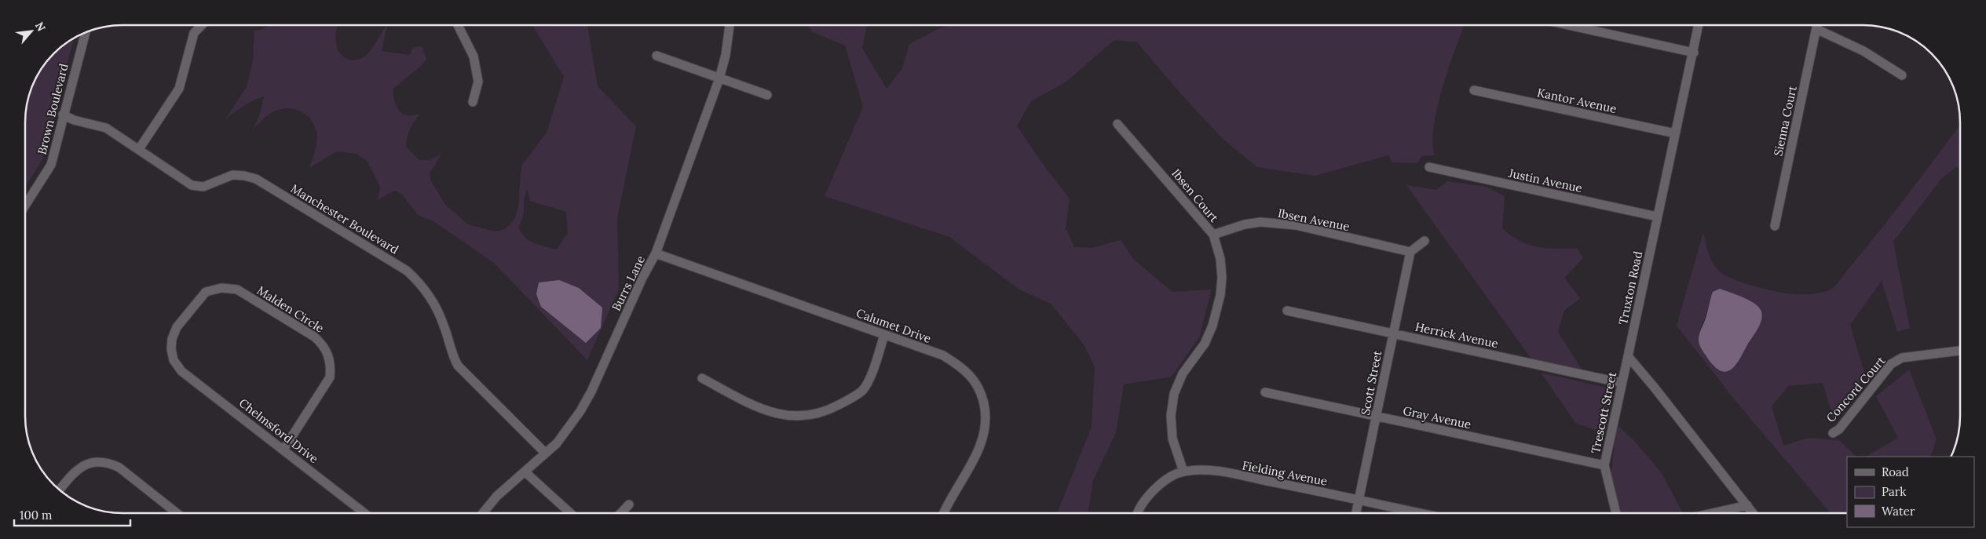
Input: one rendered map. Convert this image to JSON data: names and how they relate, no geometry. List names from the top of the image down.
{
  "streets": {
    "street": [
      "Kantor Avenue",
      "Brown Boulevard",
      "Sienna Court",
      "Justin Avenue",
      "Ibsen Court",
      "Manchester Boulevard",
      "Ibsen Avenue",
      "Burrs Lane",
      "Truxton Road",
      "Malden Circle",
      "Calumet Drive",
      "Herrick Avenue",
      "Scott Street",
      "Concord Court",
      "Trescott Street",
      "Gray Avenue",
      "Chelmsford Drive",
      "Fielding Avenue"
    ]
  },
  "crossings": [
    ["Kantor Avenue", "Truxton Road"],
    ["Brown Boulevard", "Manchester Boulevard"],
    ["Justin Avenue", "Truxton Road"],
    ["Ibsen Court", "Ibsen Avenue"],
    ["Ibsen Court", "Fielding Avenue"],
    ["Manchester Boulevard", "Burrs Lane"],
    ["Ibsen Avenue", "Scott Street"],
    ["Burrs Lane", "Calumet Drive"],
    ["Truxton Road", "Trescott Street"],
    ["Malden Circle", "Chelmsford Drive"],
    ["Herrick Avenue", "Scott Street"],
    ["Herrick Avenue", "Trescott Street"],
    ["Scott Street", "Gray Avenue"],
    ["Scott Street", "Fielding Avenue"],
    ["Trescott Street", "Gray Avenue"]
  ],
  "legend": ["Road", "Park", "Water"],
  "scale_bar": "100 m",
  "north": "top right"
}
